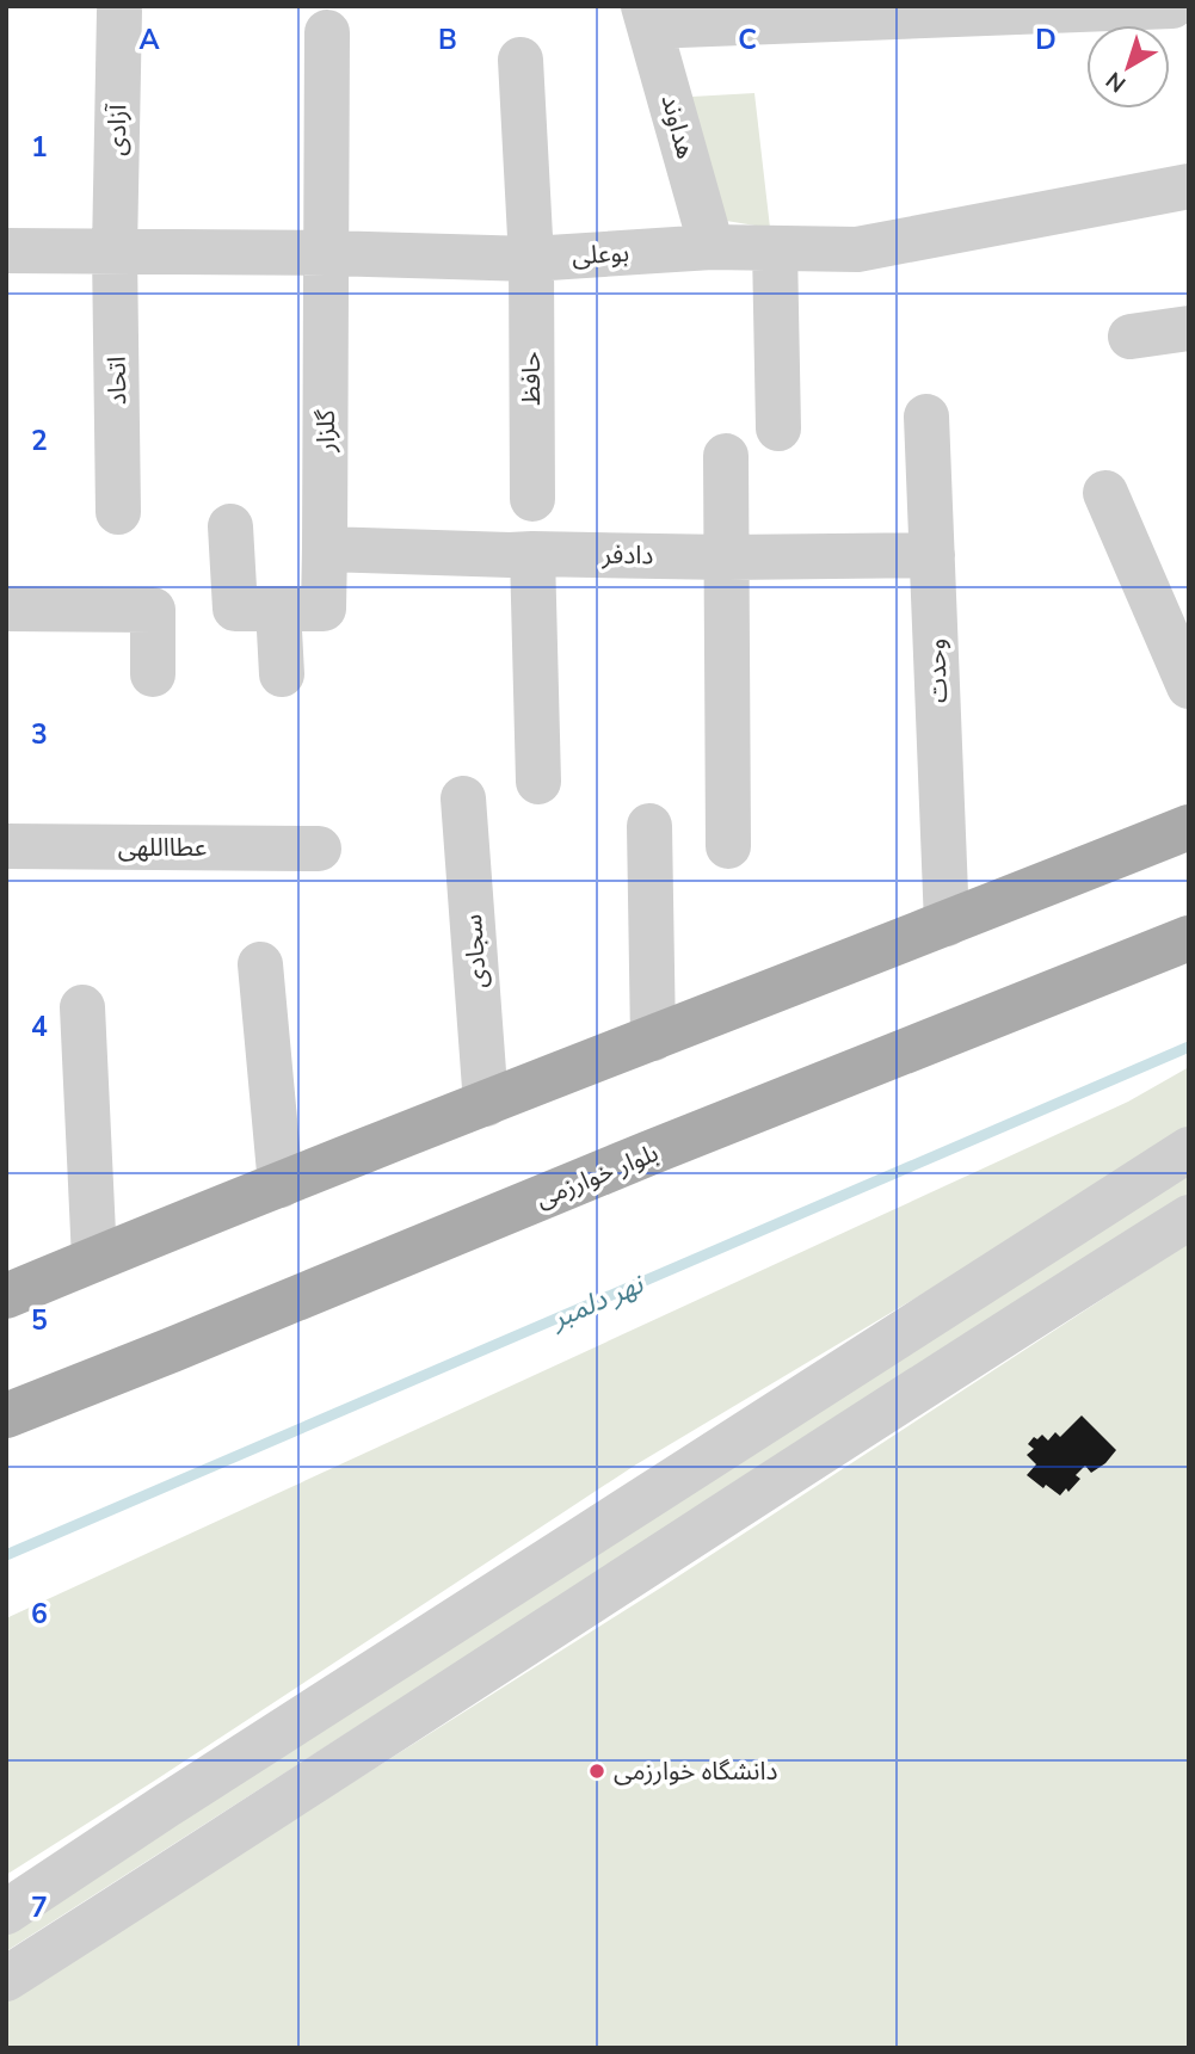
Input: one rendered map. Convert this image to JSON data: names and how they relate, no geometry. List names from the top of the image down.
{
  "streets": {
    "main road": ["بلوار خوارزمی"],
    "street": [
      "هداوند",
      "آزادی",
      "بوعلی",
      "حافظ",
      "اتحاد",
      "گلزار",
      "دادفر",
      "وحدت",
      "عطااللهی",
      "سجادی"
    ]
  },
  "crossings": [
    ["هداوند", "بوعلی"],
    ["آزادی", "بوعلی"],
    ["آزادی", "اتحاد"],
    ["بوعلی", "حافظ"],
    ["بوعلی", "اتحاد"],
    ["بوعلی", "گلزار"],
    ["گلزار", "دادفر"],
    ["دادفر", "وحدت"]
  ],
  "water": ["نهر دلمبر"],
  "places": ["دانشگاه خوارزمی"],
  "north": "bottom left",
  "grid": {
    "columns": [
      "A",
      "B",
      "C",
      "D"
    ],
    "rows": [
      "1",
      "2",
      "3",
      "4",
      "5",
      "6",
      "7"
    ]
  }
}
